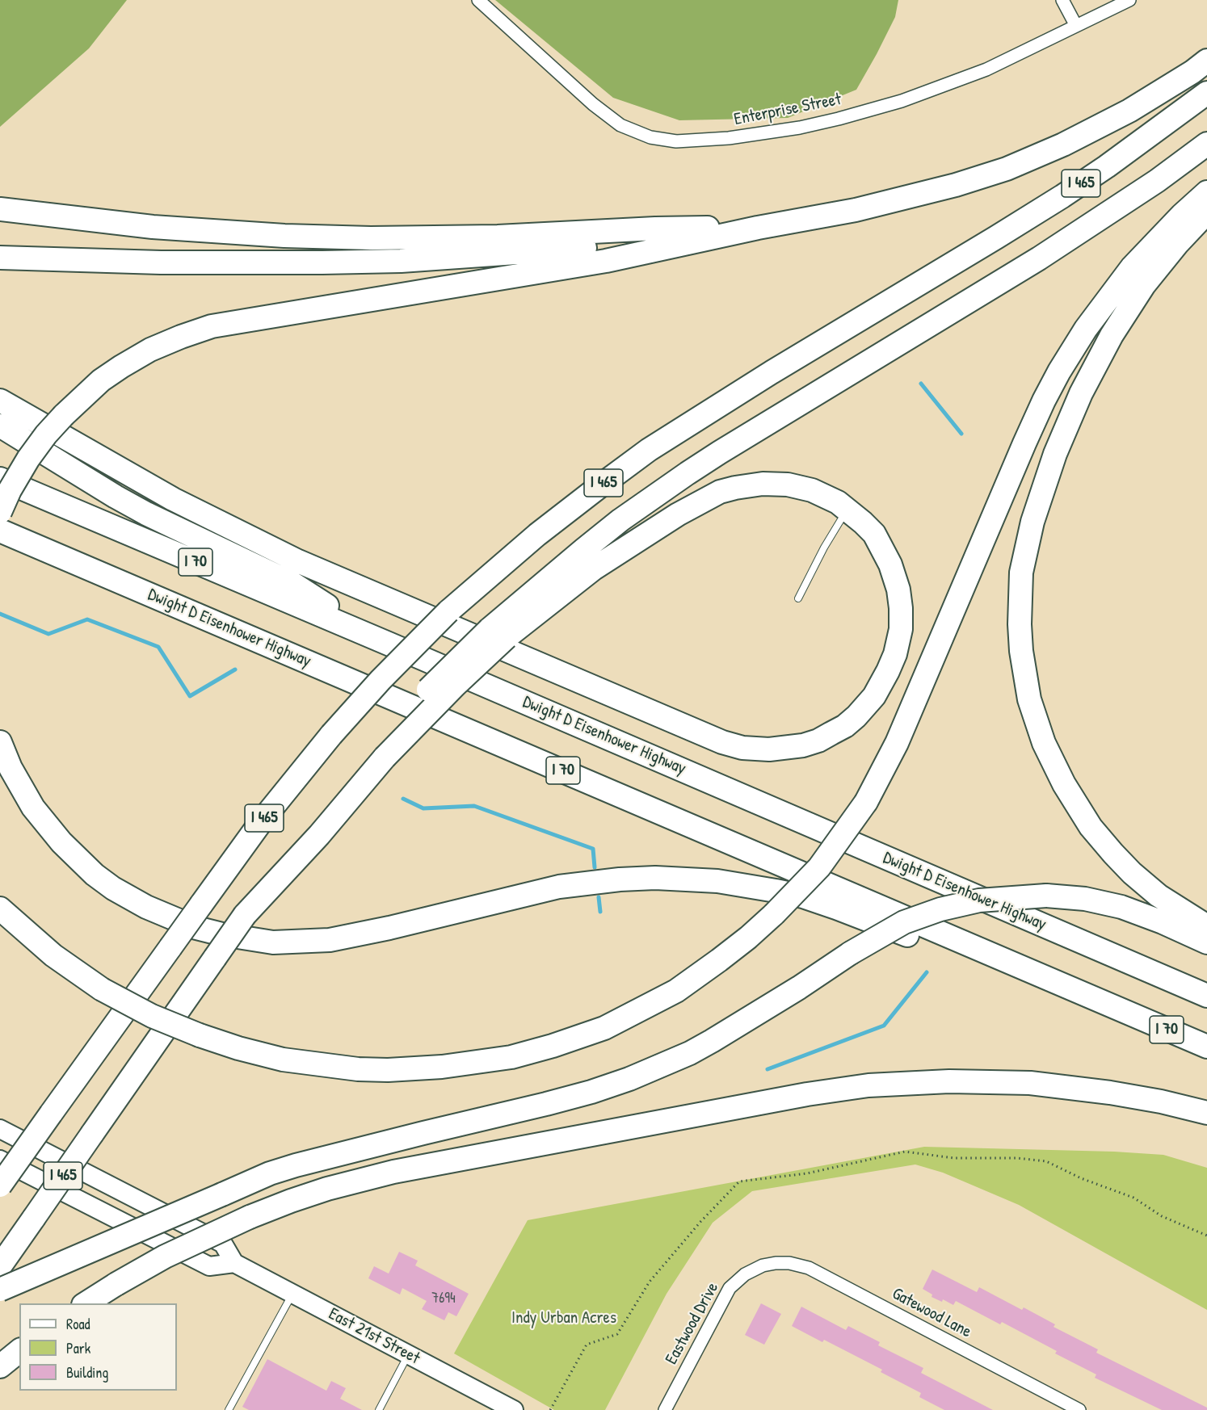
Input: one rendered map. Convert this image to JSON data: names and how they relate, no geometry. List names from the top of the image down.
{
  "streets": {
    "highway": ["I 465", "I 70", "Dwight D Eisenhower Highway"],
    "main road": ["East 21st Street"],
    "street": ["Enterprise Street", "Gatewood Lane", "Eastwood Drive"]
  },
  "crossings": [
    ["Gatewood Lane", "Eastwood Drive"]
  ],
  "parks": ["Indy Urban Acres"],
  "house_numbers": ["7694"],
  "legend": ["Road", "Park", "Building"]
}
